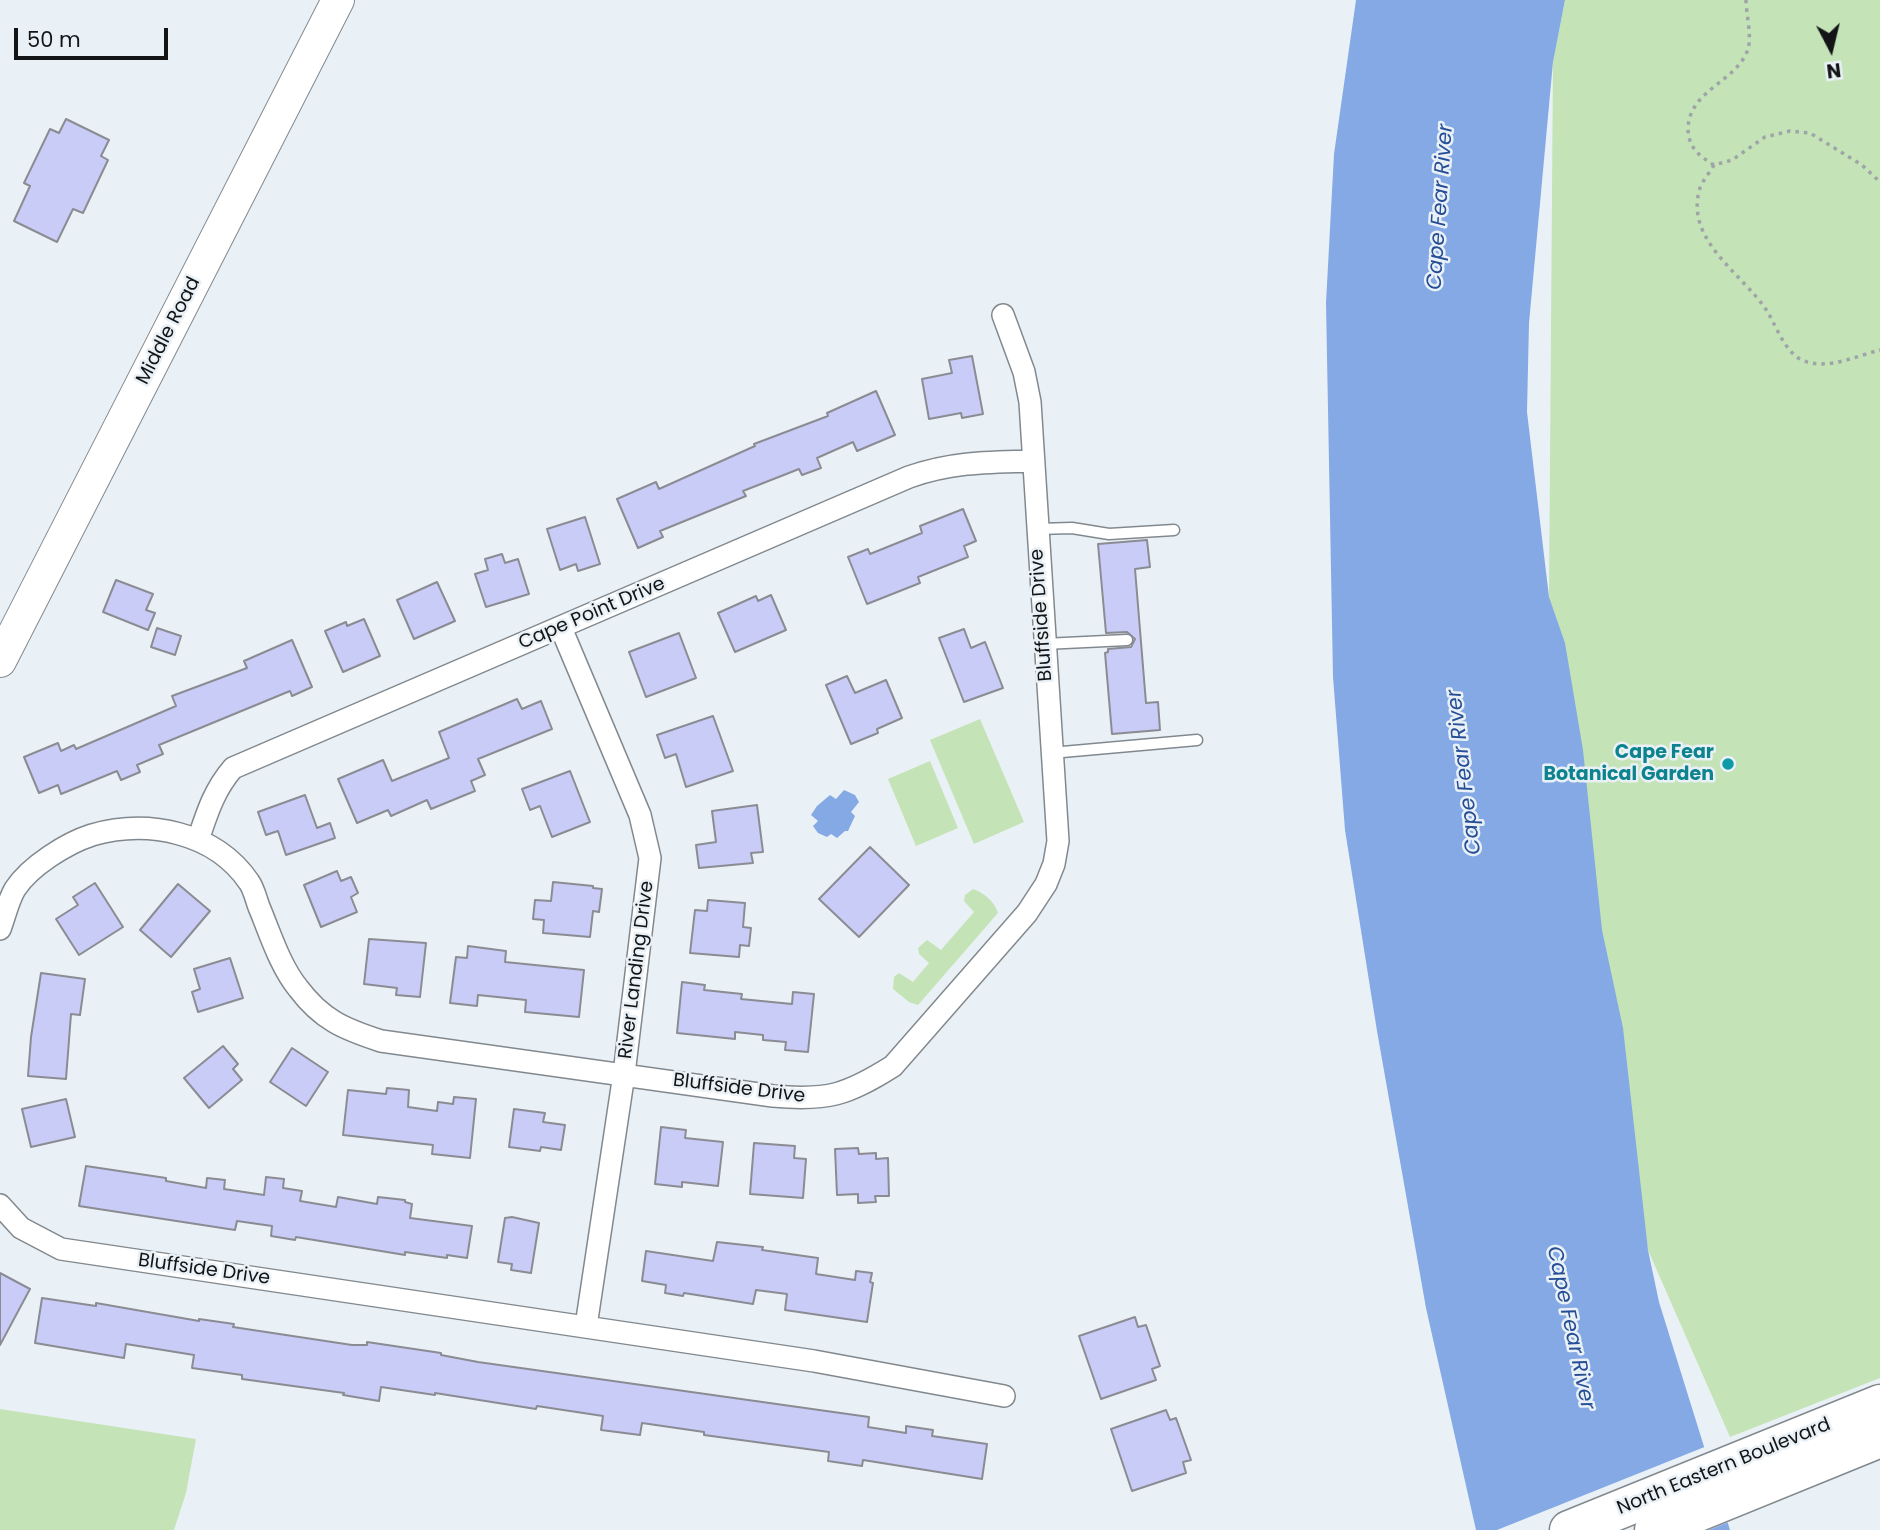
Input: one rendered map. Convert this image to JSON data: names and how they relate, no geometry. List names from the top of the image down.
{
  "streets": {
    "highway": ["North Eastern Boulevard"],
    "main road": ["Middle Road"],
    "street": ["Cape Point Drive", "Bluffside Drive", "River Landing Drive"]
  },
  "crossings": [
    ["Cape Point Drive", "Bluffside Drive"],
    ["Cape Point Drive", "River Landing Drive"],
    ["Bluffside Drive", "River Landing Drive"]
  ],
  "water": ["Cape Fear River"],
  "places": ["Cape Fear Botanical Garden"],
  "scale_bar": "50 m",
  "north": "bottom"
}
